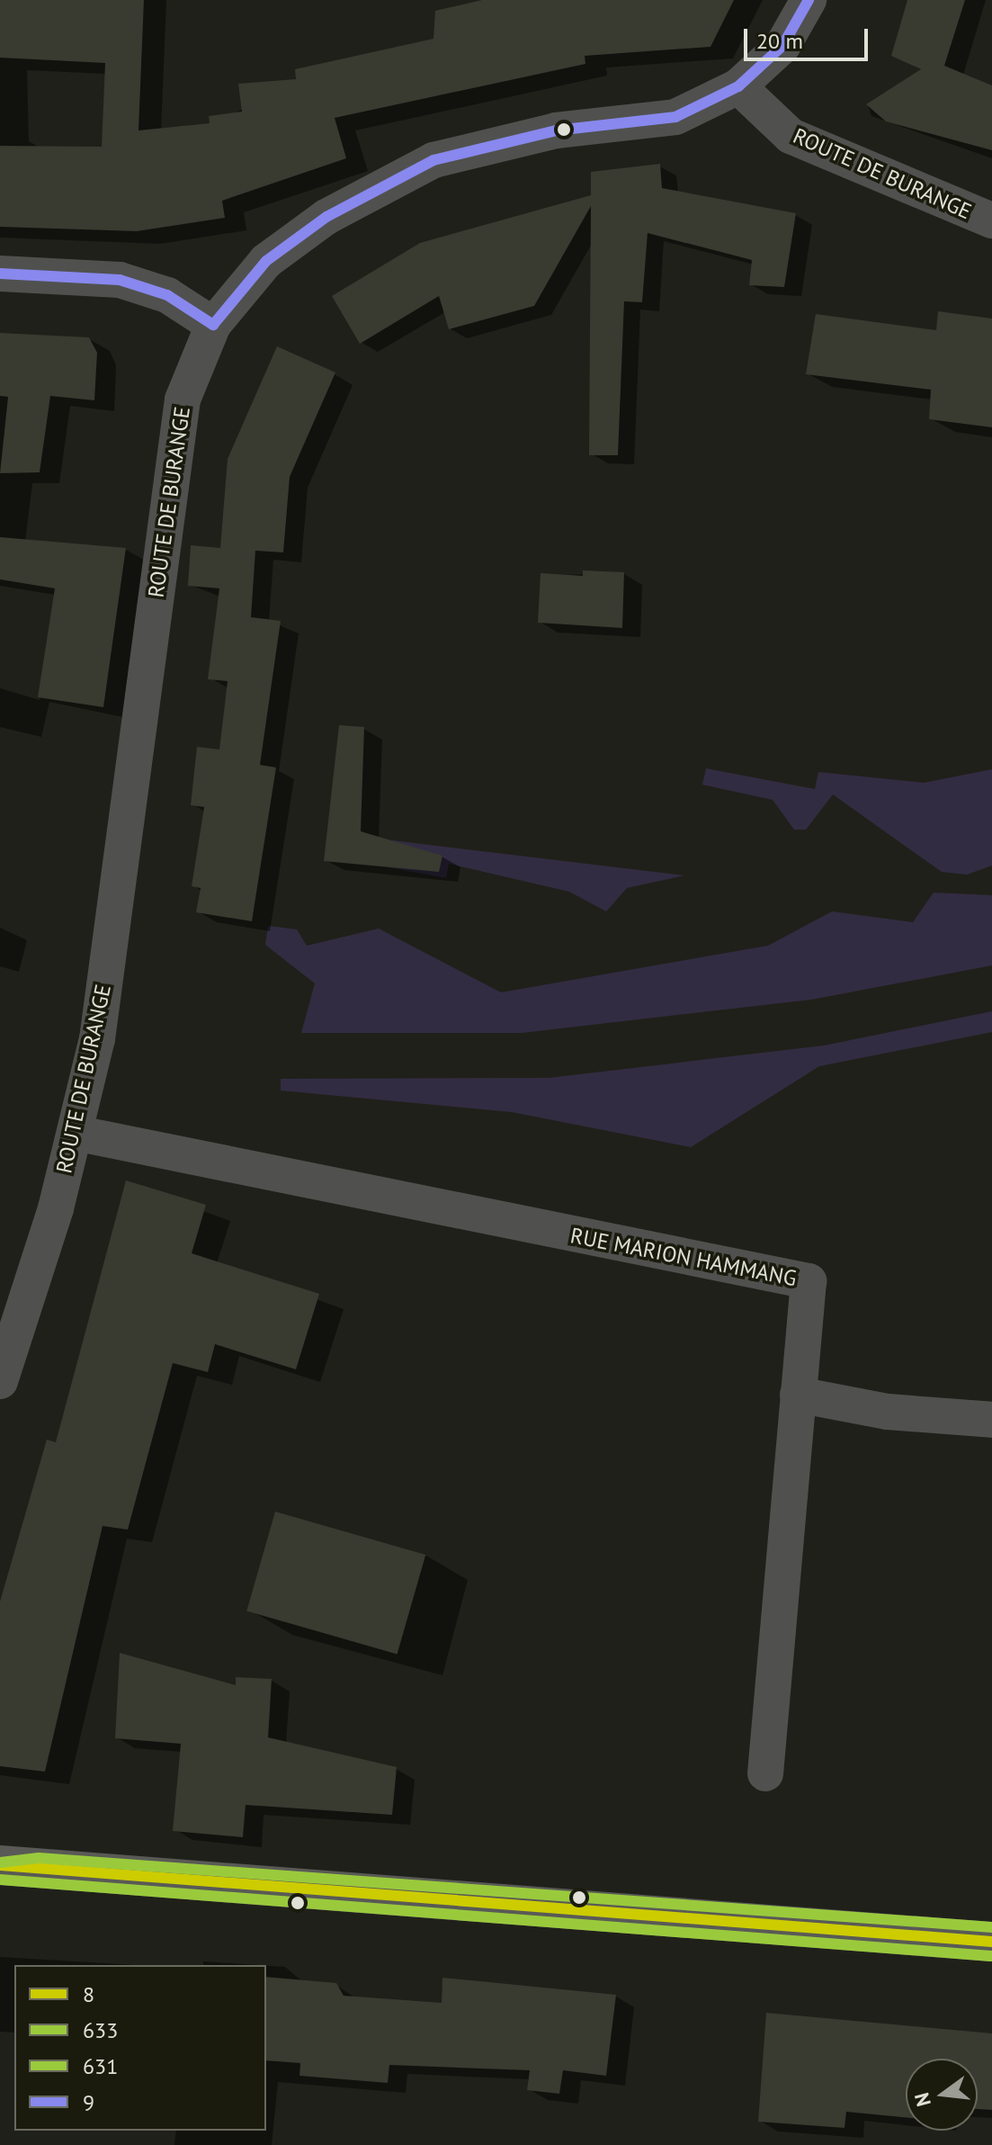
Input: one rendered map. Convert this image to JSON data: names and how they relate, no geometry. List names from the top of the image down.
{
  "streets": {
    "street": ["ROUTE DE BURANGE", "RUE MARION HAMMANG"]
  },
  "crossings": [
    ["ROUTE DE BURANGE", "RUE MARION HAMMANG"]
  ],
  "lines": [
    "transit line 9",
    "transit line 631",
    "transit line 8",
    "transit line 633"
  ],
  "legend": [
    "8",
    "633",
    "631",
    "9"
  ],
  "scale_bar": "20 m",
  "north": "left"
}
